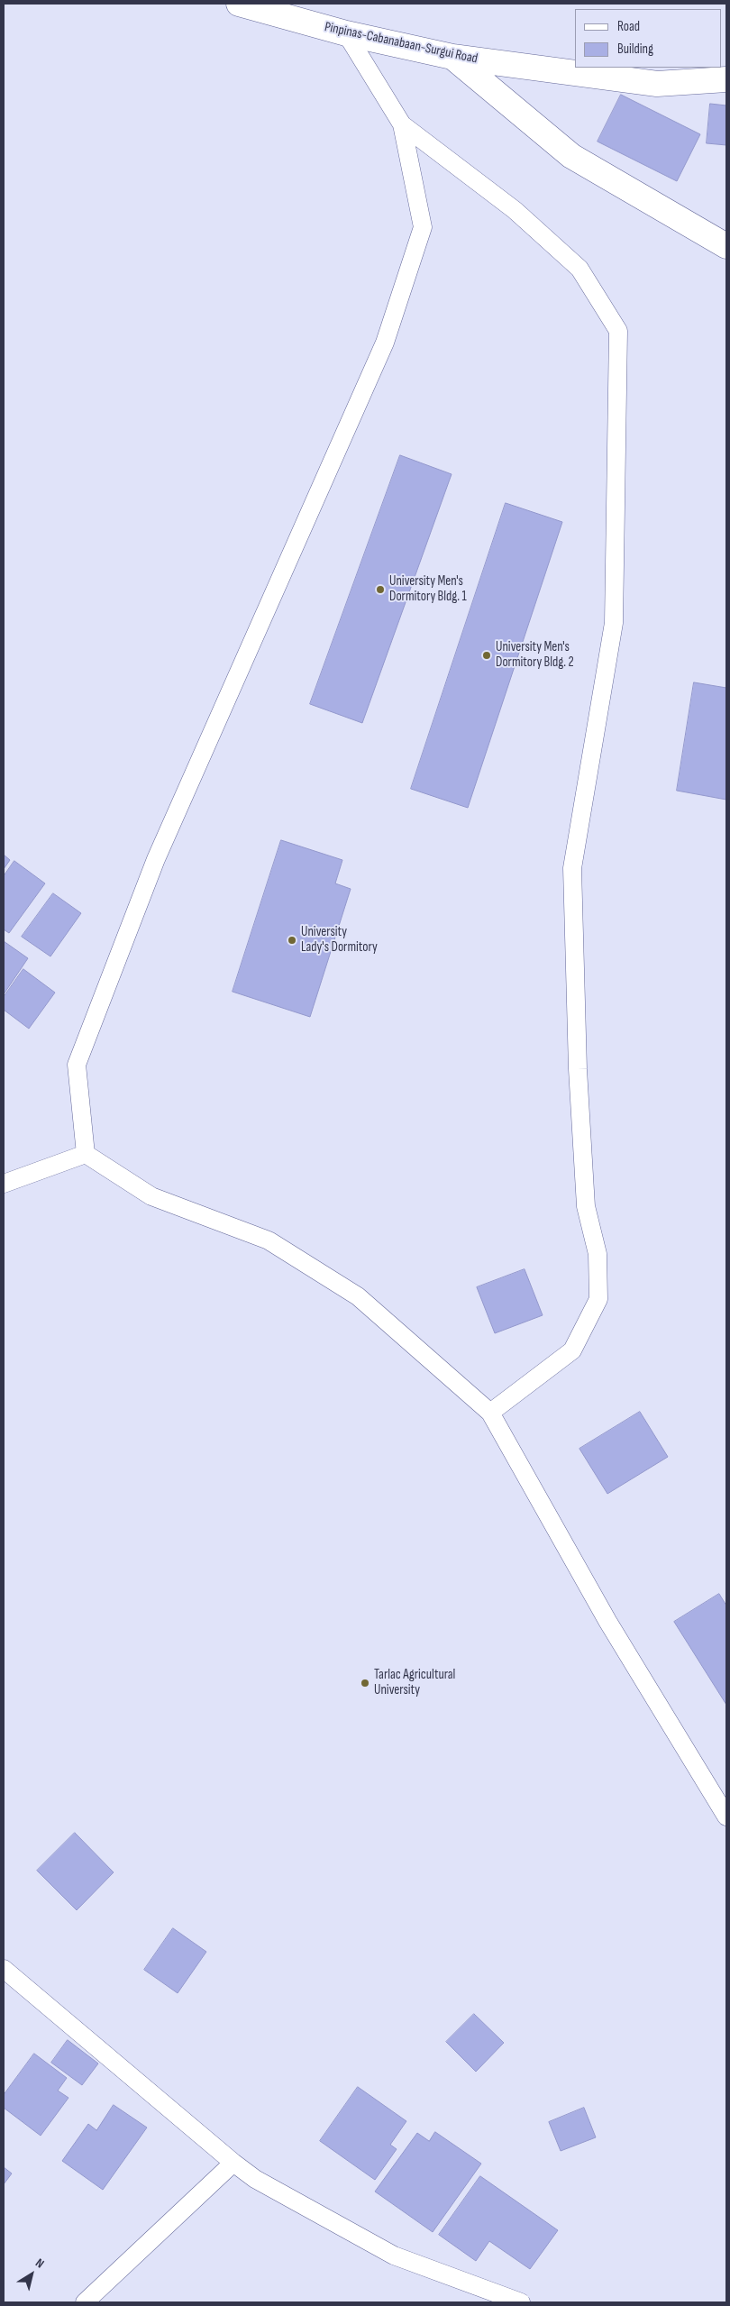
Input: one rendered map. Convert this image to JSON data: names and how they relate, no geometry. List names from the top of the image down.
{
  "streets": {
    "street": ["Pinpinas-Cabanabaan-Surgui Road"]
  },
  "places": [
    "University Men's Dormitory Bldg. 1",
    "University Men's Dormitory Bldg. 2",
    "University Lady's Dormitory",
    "Tarlac Agricultural University"
  ],
  "legend": ["Road", "Building"],
  "north": "top right"
}
